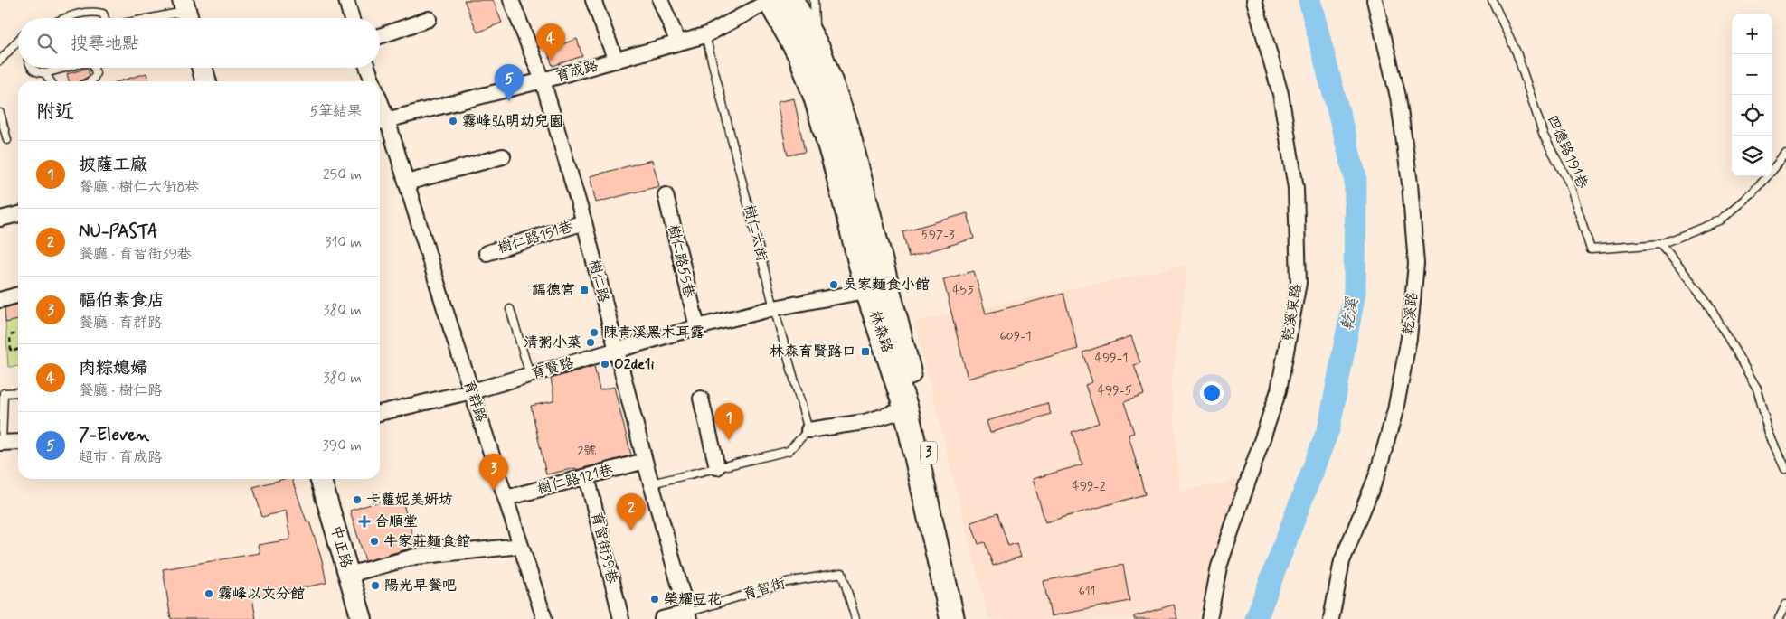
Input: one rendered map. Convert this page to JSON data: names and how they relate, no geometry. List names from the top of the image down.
{
  "streets": {
    "main road": ["林森路", "3"],
    "street": [
      "育成路",
      "樹仁路151巷",
      "樹仁路55巷",
      "樹仁路",
      "乾溪東路",
      "乾溪路",
      "育賢路",
      "育群路",
      "樹仁路121巷",
      "中正路",
      "育智街39巷",
      "育智街"
    ],
    "lane": ["四德路191巷", "樹仁六街"]
  },
  "crossings": [
    ["育成路", "樹仁六街"],
    ["育成路", "樹仁路"],
    ["育成路", "林森路"],
    ["育成路", "育群路"],
    ["樹仁六街", "育賢路"],
    ["樹仁路151巷", "樹仁路"],
    ["樹仁路55巷", "育賢路"],
    ["樹仁路", "育賢路"],
    ["樹仁路", "樹仁路121巷"],
    ["樹仁路", "育智街"],
    ["林森路", "育賢路"],
    ["育賢路", "育群路"],
    ["育群路", "樹仁路121巷"],
    ["樹仁路121巷", "育智街39巷"]
  ],
  "water": ["乾溪"],
  "places": {
    "other": [
      "霧峰弘明幼兒園",
      "吳家麵食小館",
      "陳青溪黑木耳露",
      "清粥小菜",
      "O2de1i",
      "卡蘿妮美妍坊",
      "牛家莊麵食館",
      "陽光早餐吧",
      "霧峰以文分館",
      "榮耀豆花"
    ],
    "transit": ["福德宮", "林森育賢路口"],
    "health": ["合順堂"]
  },
  "house_numbers": [
    "597-3",
    "455",
    "609-1",
    "499-1",
    "499-5",
    "2號",
    "499-2",
    "611"
  ],
  "page": {
    "map_buttons": ["+", "−"],
    "search": "搜尋地點",
    "pins": [
      "4",
      "5",
      "1",
      "3",
      "2"
    ],
    "heading": ["附近", "5筆結果"],
    "list": [
      {
        "mark": "1",
        "name": "披薩工廠",
        "note": "餐廳 · 樹仁六街8巷",
        "value": "250 m"
      },
      {
        "mark": "2",
        "name": "NU-PASTA",
        "note": "餐廳 · 育智街39巷",
        "value": "310 m"
      },
      {
        "mark": "3",
        "name": "福伯素食店",
        "note": "餐廳 · 育群路",
        "value": "380 m"
      },
      {
        "mark": "4",
        "name": "肉粽媳婦",
        "note": "餐廳 · 樹仁路",
        "value": "380 m"
      },
      {
        "mark": "5",
        "name": "7-Eleven",
        "note": "超市 · 育成路",
        "value": "390 m"
      }
    ]
  }
}
